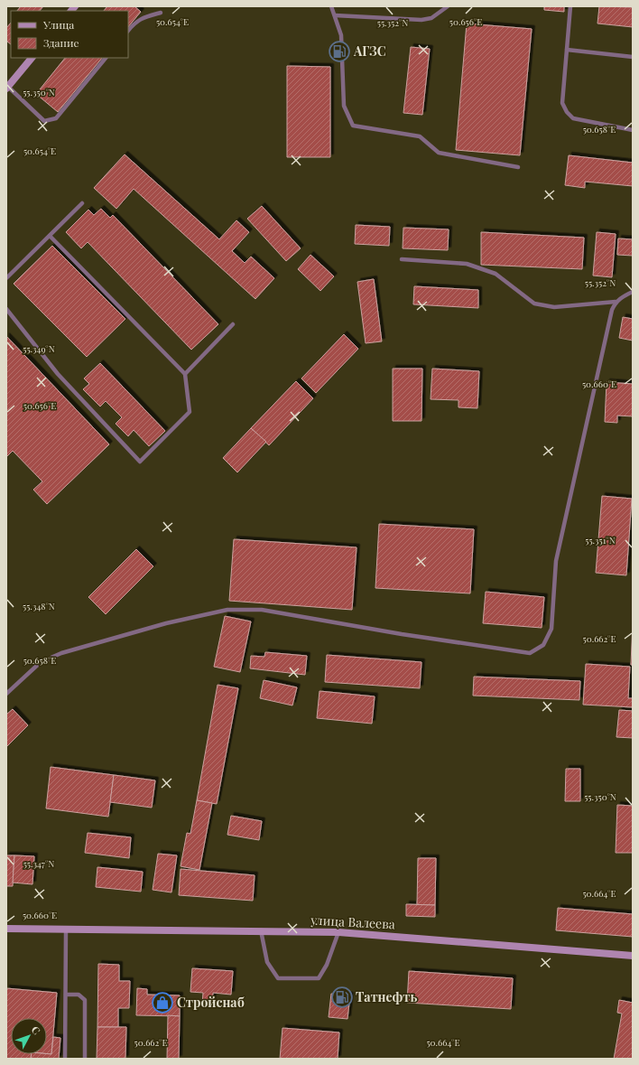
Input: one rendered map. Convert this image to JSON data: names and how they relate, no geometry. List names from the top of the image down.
{
  "streets": {
    "main road": ["улица Валеева"]
  },
  "places": {
    "fuel station": ["АГЗС", "Татнефть"],
    "shop": ["Стройснаб"]
  },
  "legend": ["Улица", "Здание"],
  "north": "top right",
  "coordinates": [
    "50.654°E",
    "50.656°E",
    "55.352°N",
    "55.350°N",
    "50.658°E",
    "55.349°N",
    "50.660°E",
    "55.351°N",
    "55.348°N",
    "50.662°E",
    "55.347°N",
    "50.664°E"
  ]
}
